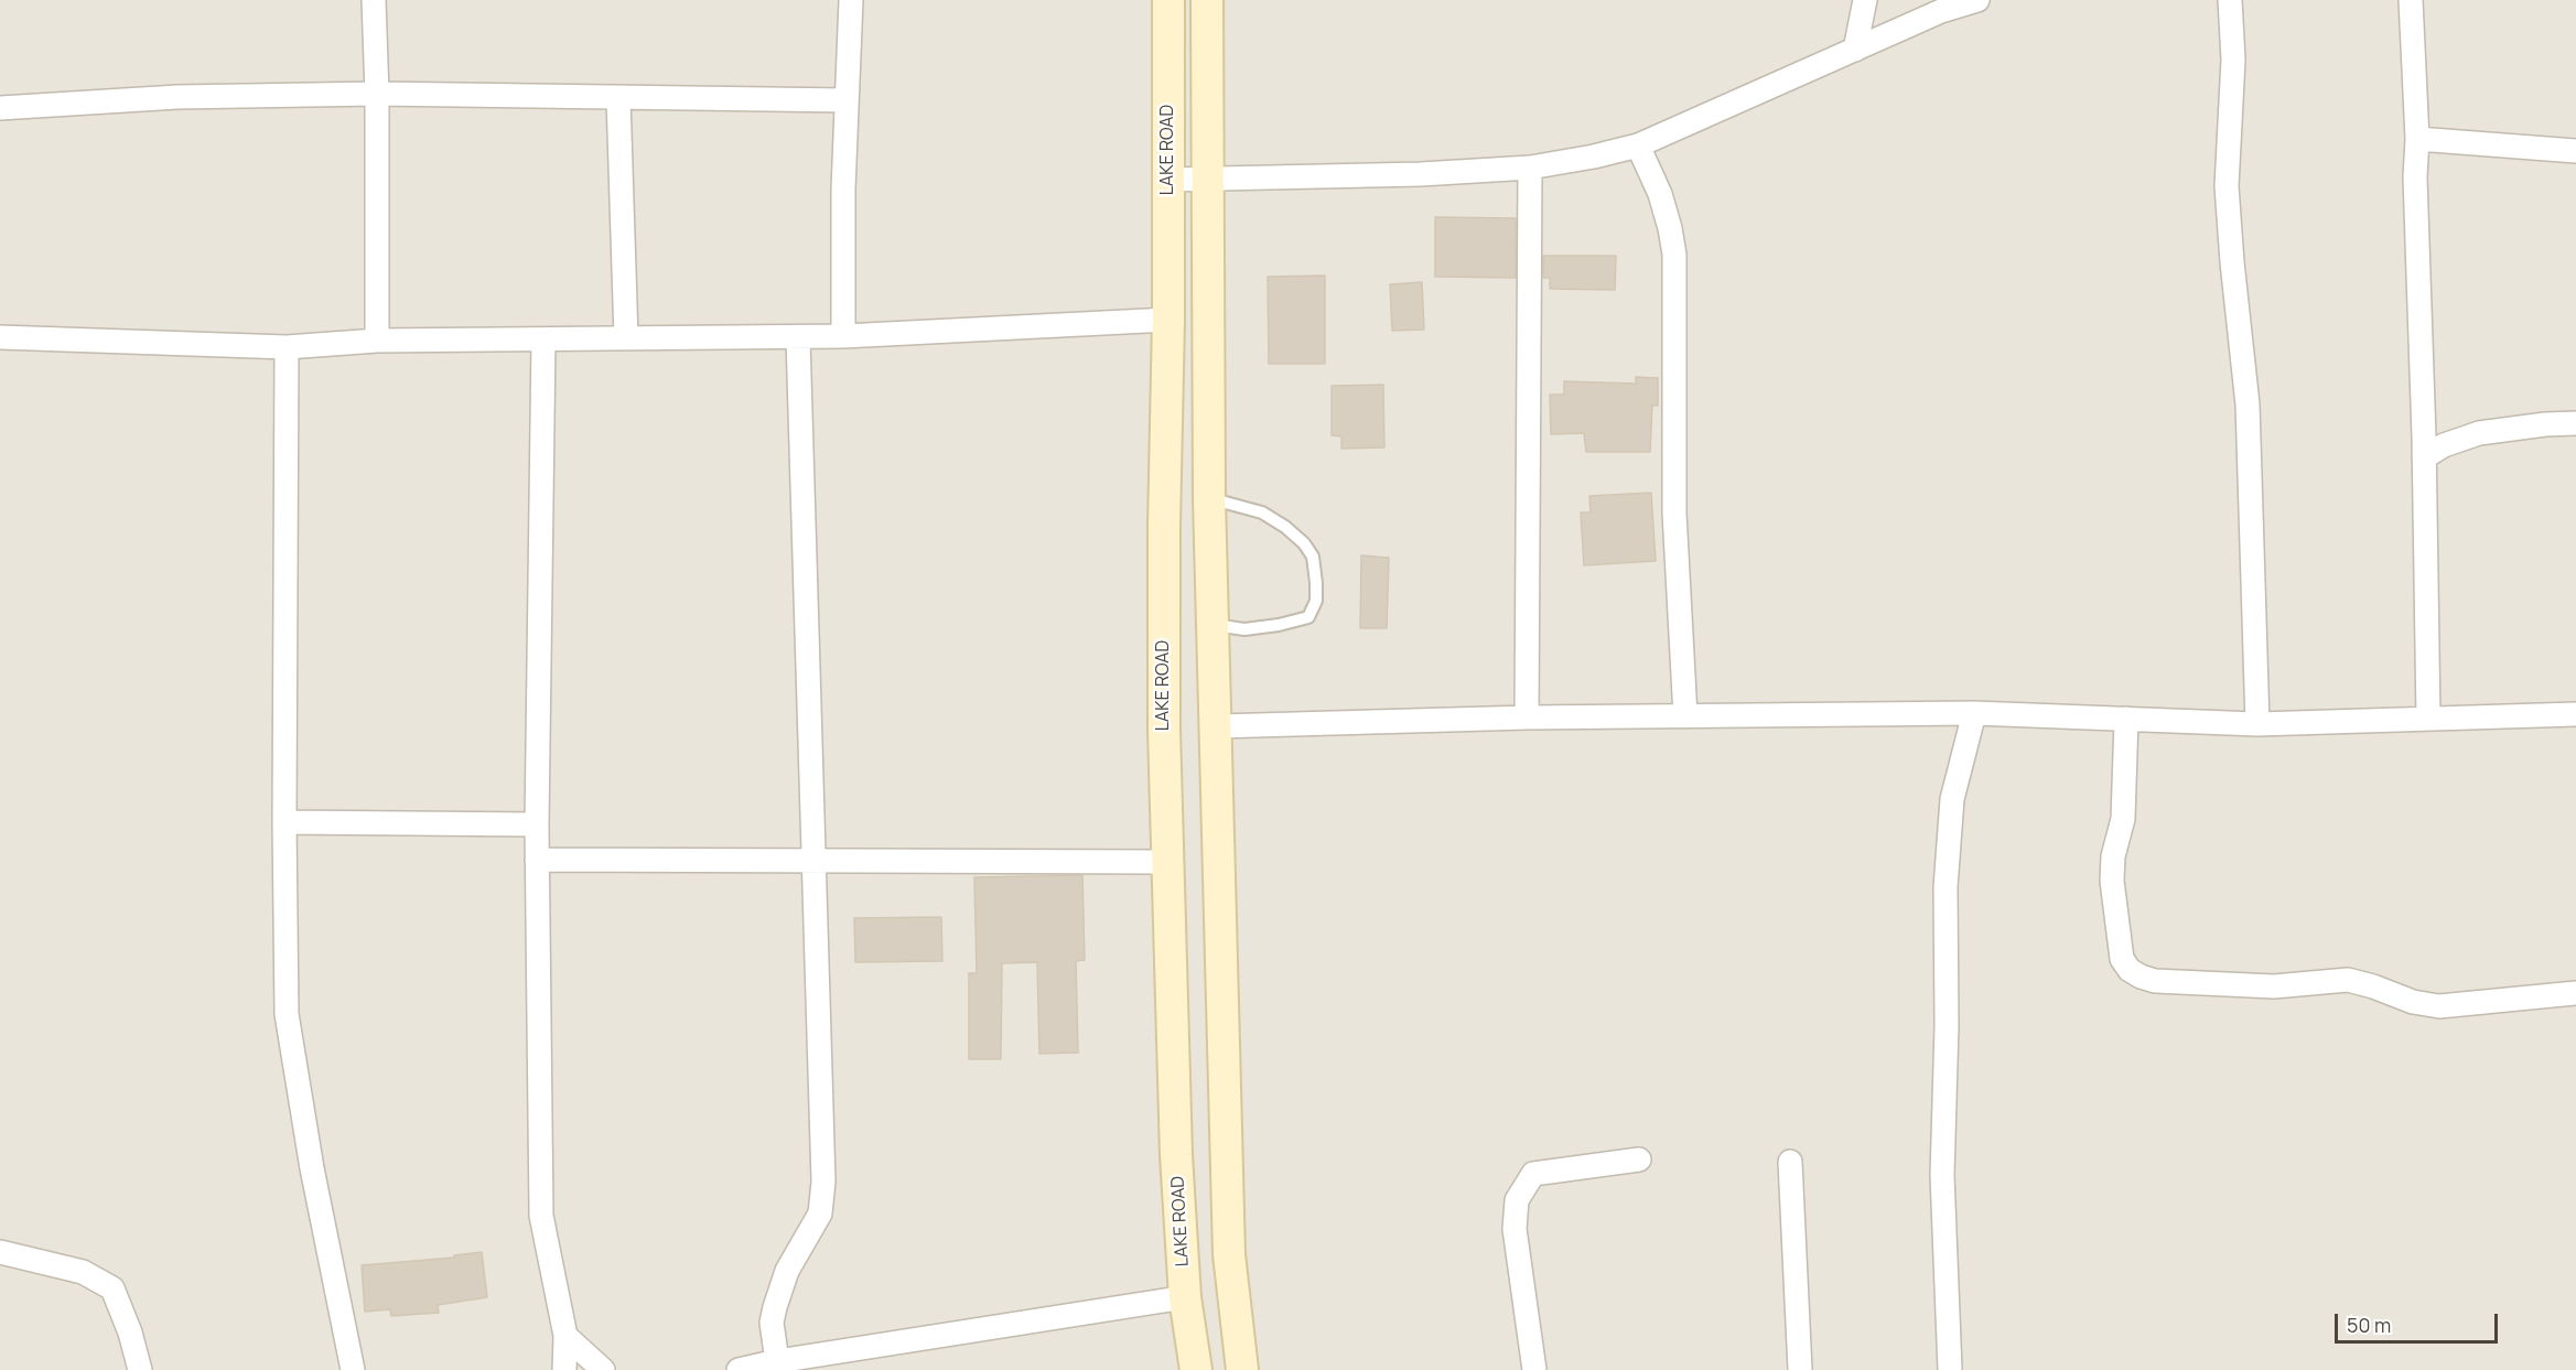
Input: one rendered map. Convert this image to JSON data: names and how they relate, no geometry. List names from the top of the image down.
{
  "streets": {
    "main road": ["LAKE ROAD"]
  },
  "scale_bar": "50 m"
}
